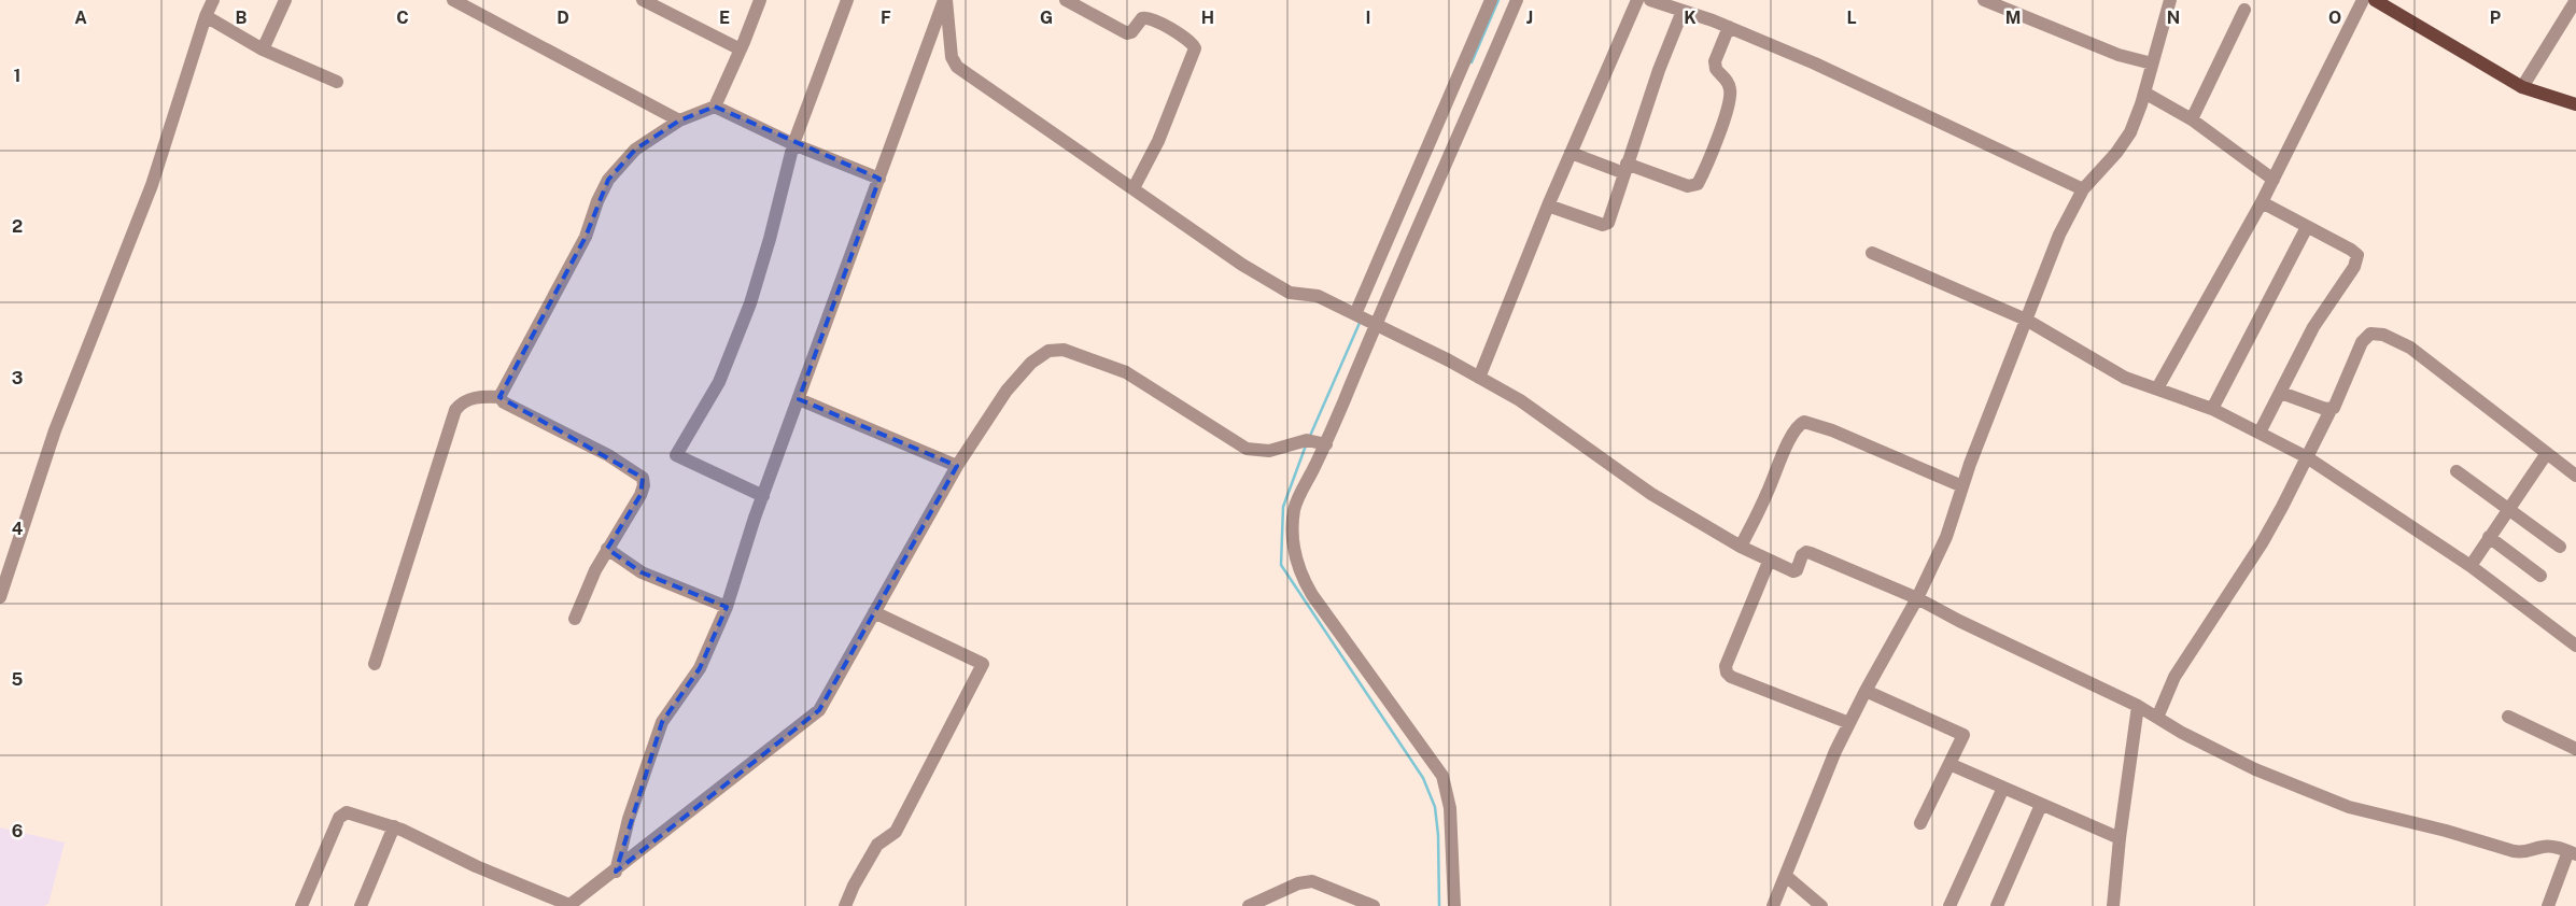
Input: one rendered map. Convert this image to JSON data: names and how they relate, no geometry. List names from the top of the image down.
{
  "grid": {
    "columns": [
      "A",
      "B",
      "C",
      "D",
      "E",
      "F",
      "G",
      "H",
      "I",
      "J",
      "K",
      "L",
      "M",
      "N",
      "O",
      "P"
    ],
    "rows": [
      "1",
      "2",
      "3",
      "4",
      "5",
      "6"
    ]
  }
}
